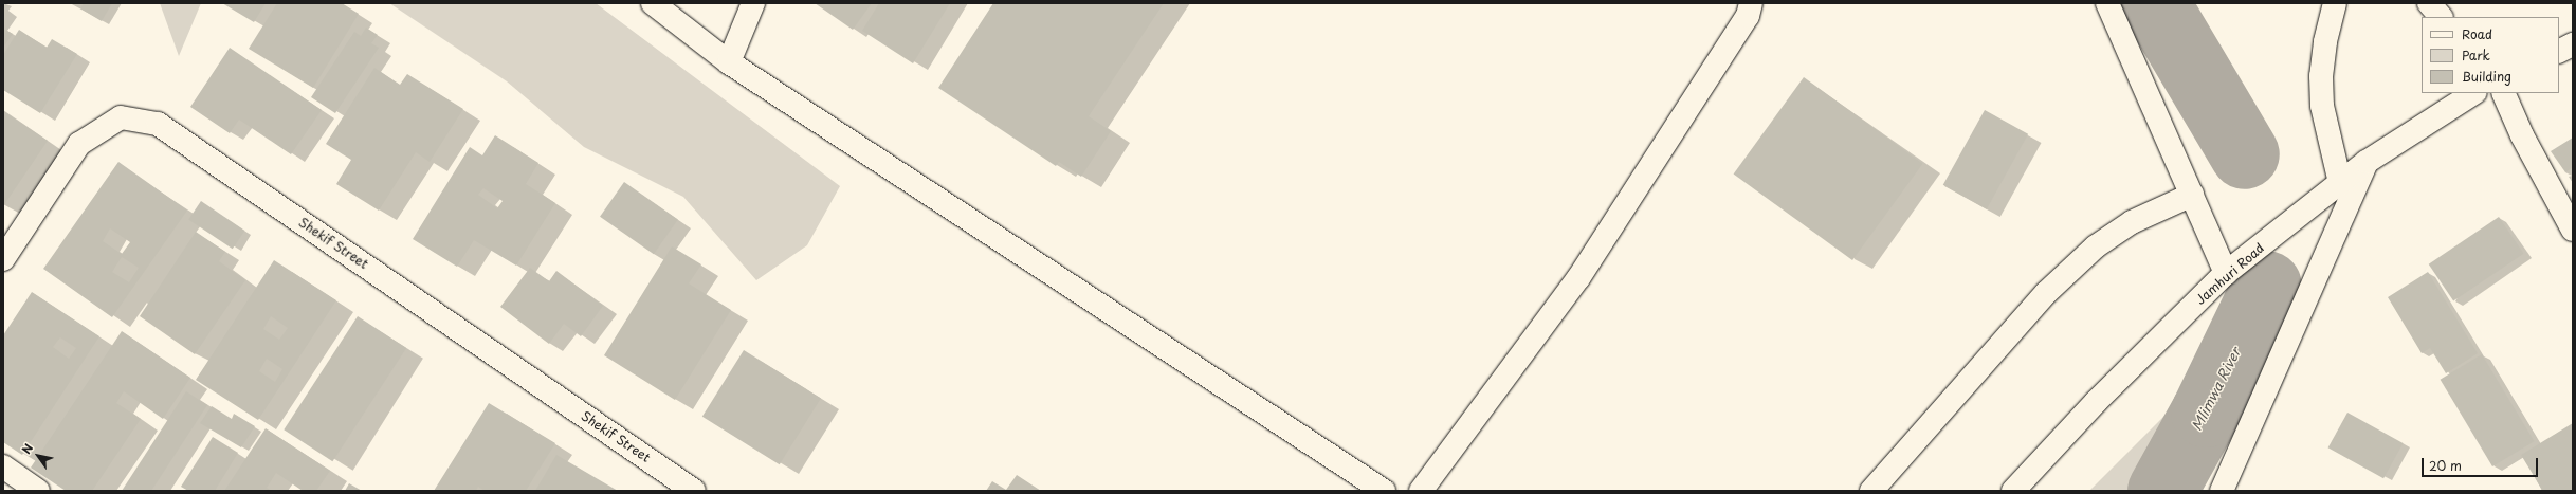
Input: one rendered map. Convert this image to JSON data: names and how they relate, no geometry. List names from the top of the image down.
{
  "streets": {
    "street": ["Shekif Street", "Jamhuri Road"]
  },
  "water": ["Mlimwa River"],
  "legend": ["Road", "Park", "Building"],
  "scale_bar": "20 m",
  "north": "top left"
}
